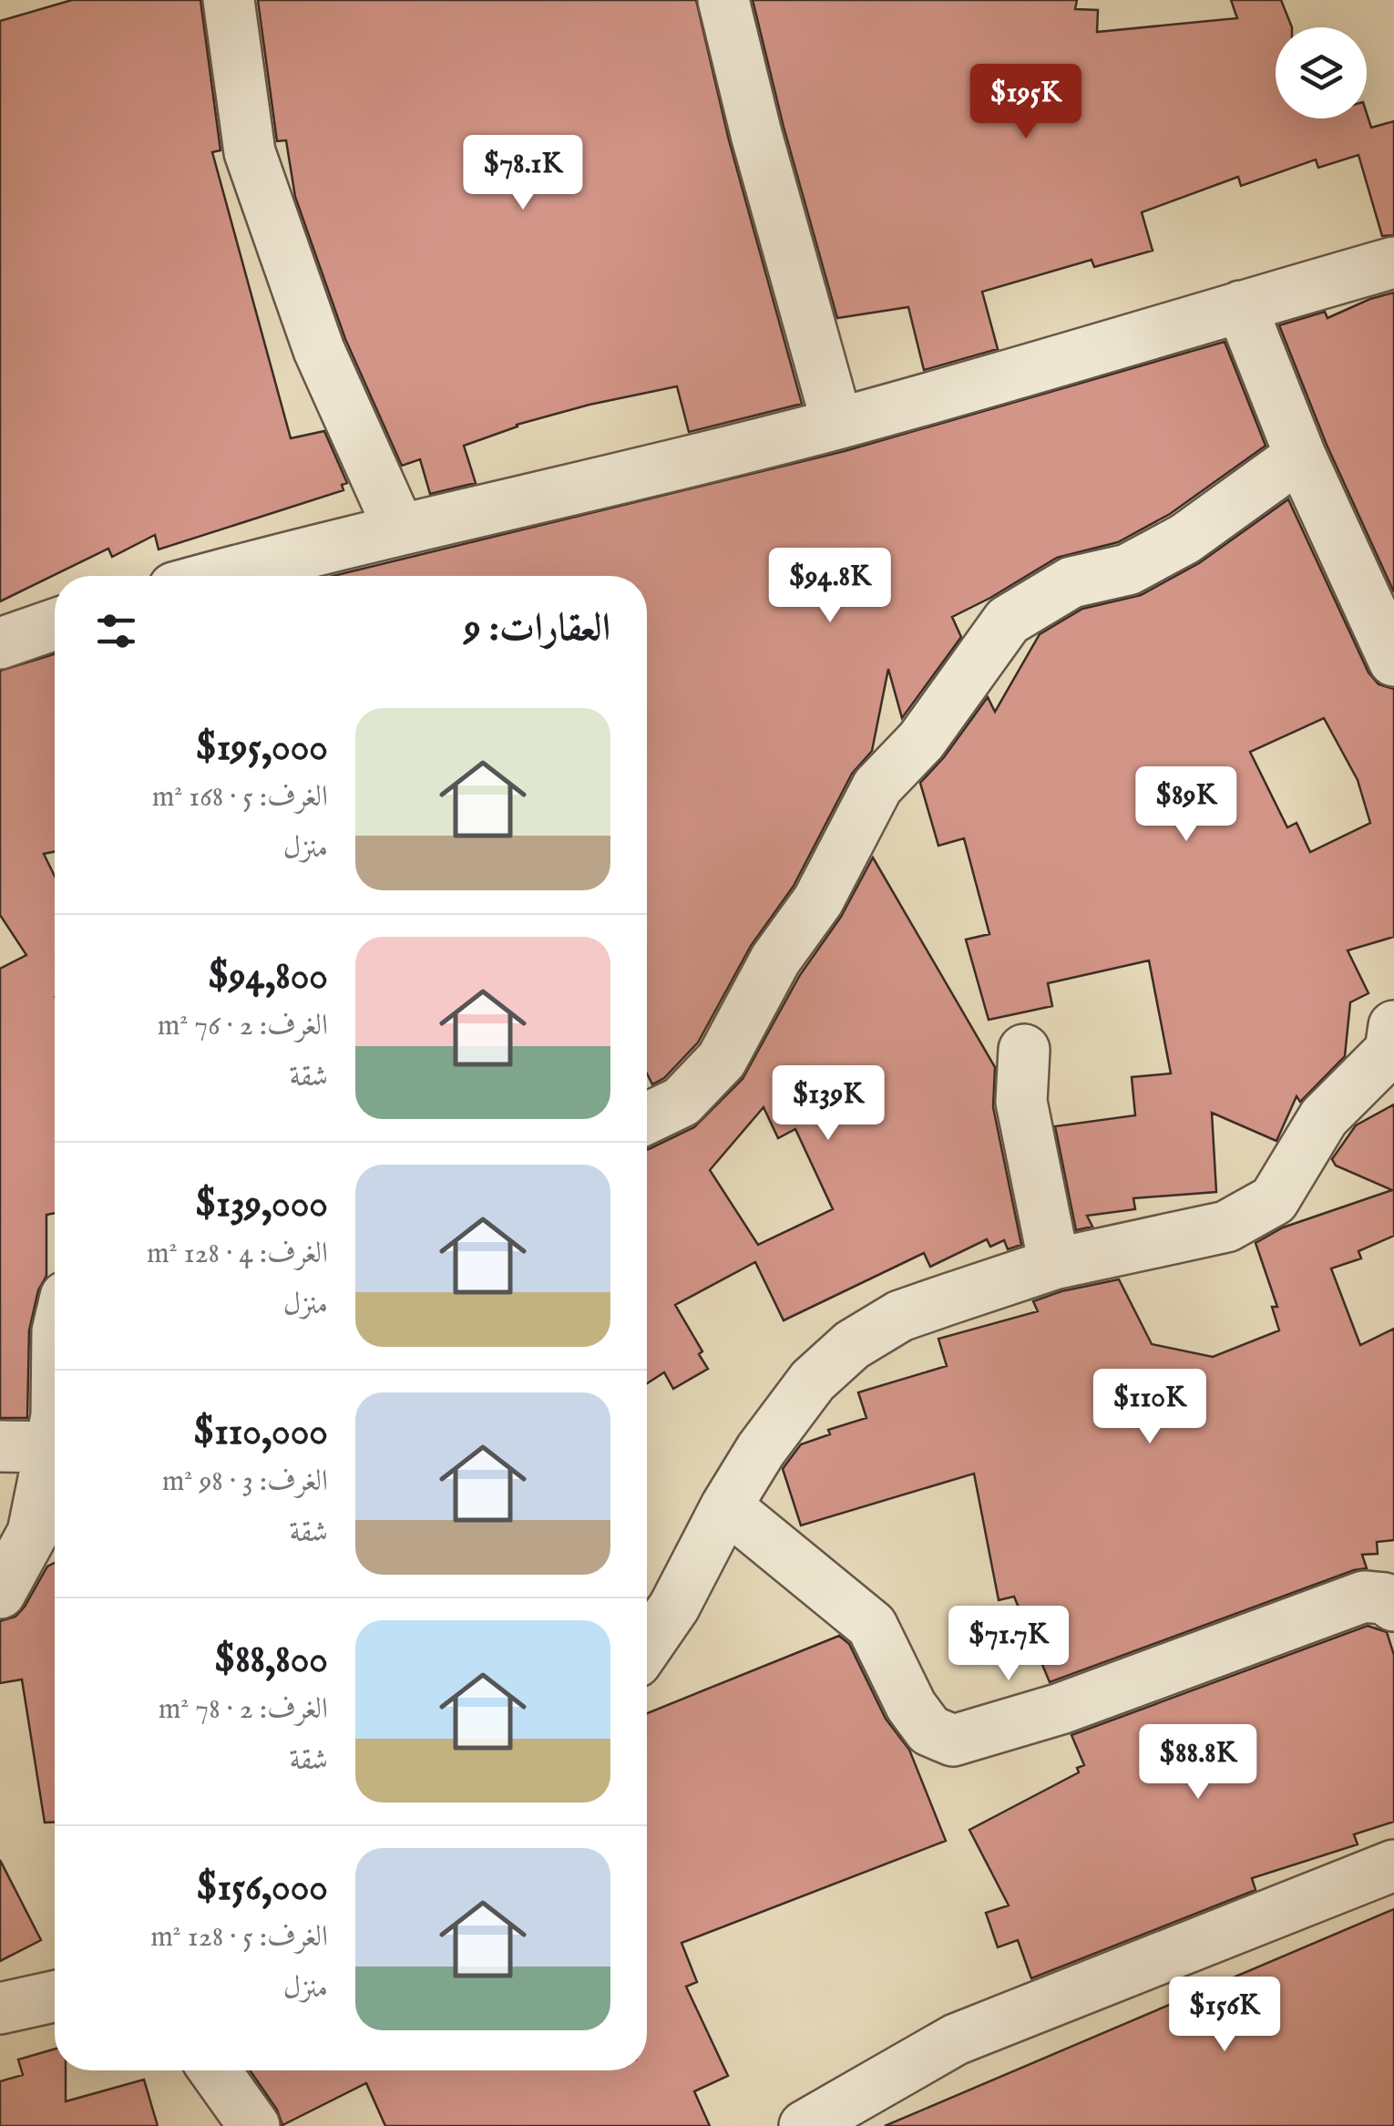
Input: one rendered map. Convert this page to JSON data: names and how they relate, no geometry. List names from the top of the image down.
{
  "page": {
    "price": [
      "$195K",
      "$78.1K",
      "$94.8K",
      "$89K",
      "$139K",
      "$110K",
      "$71.7K",
      "$88.8K",
      "$156K"
    ],
    "heading": "العقارات: 9",
    "list": [
      {
        "name": "$195,000",
        "note": "الغرف: 5 · 168 m² · منزل"
      },
      {
        "name": "$94,800",
        "note": "الغرف: 2 · 76 m² · شقة"
      },
      {
        "name": "$139,000",
        "note": "الغرف: 4 · 128 m² · منزل"
      },
      {
        "name": "$110,000",
        "note": "الغرف: 3 · 98 m² · شقة"
      },
      {
        "name": "$88,800",
        "note": "الغرف: 2 · 78 m² · شقة"
      },
      {
        "name": "$156,000",
        "note": "الغرف: 5 · 128 m² · منزل"
      }
    ]
  }
}
